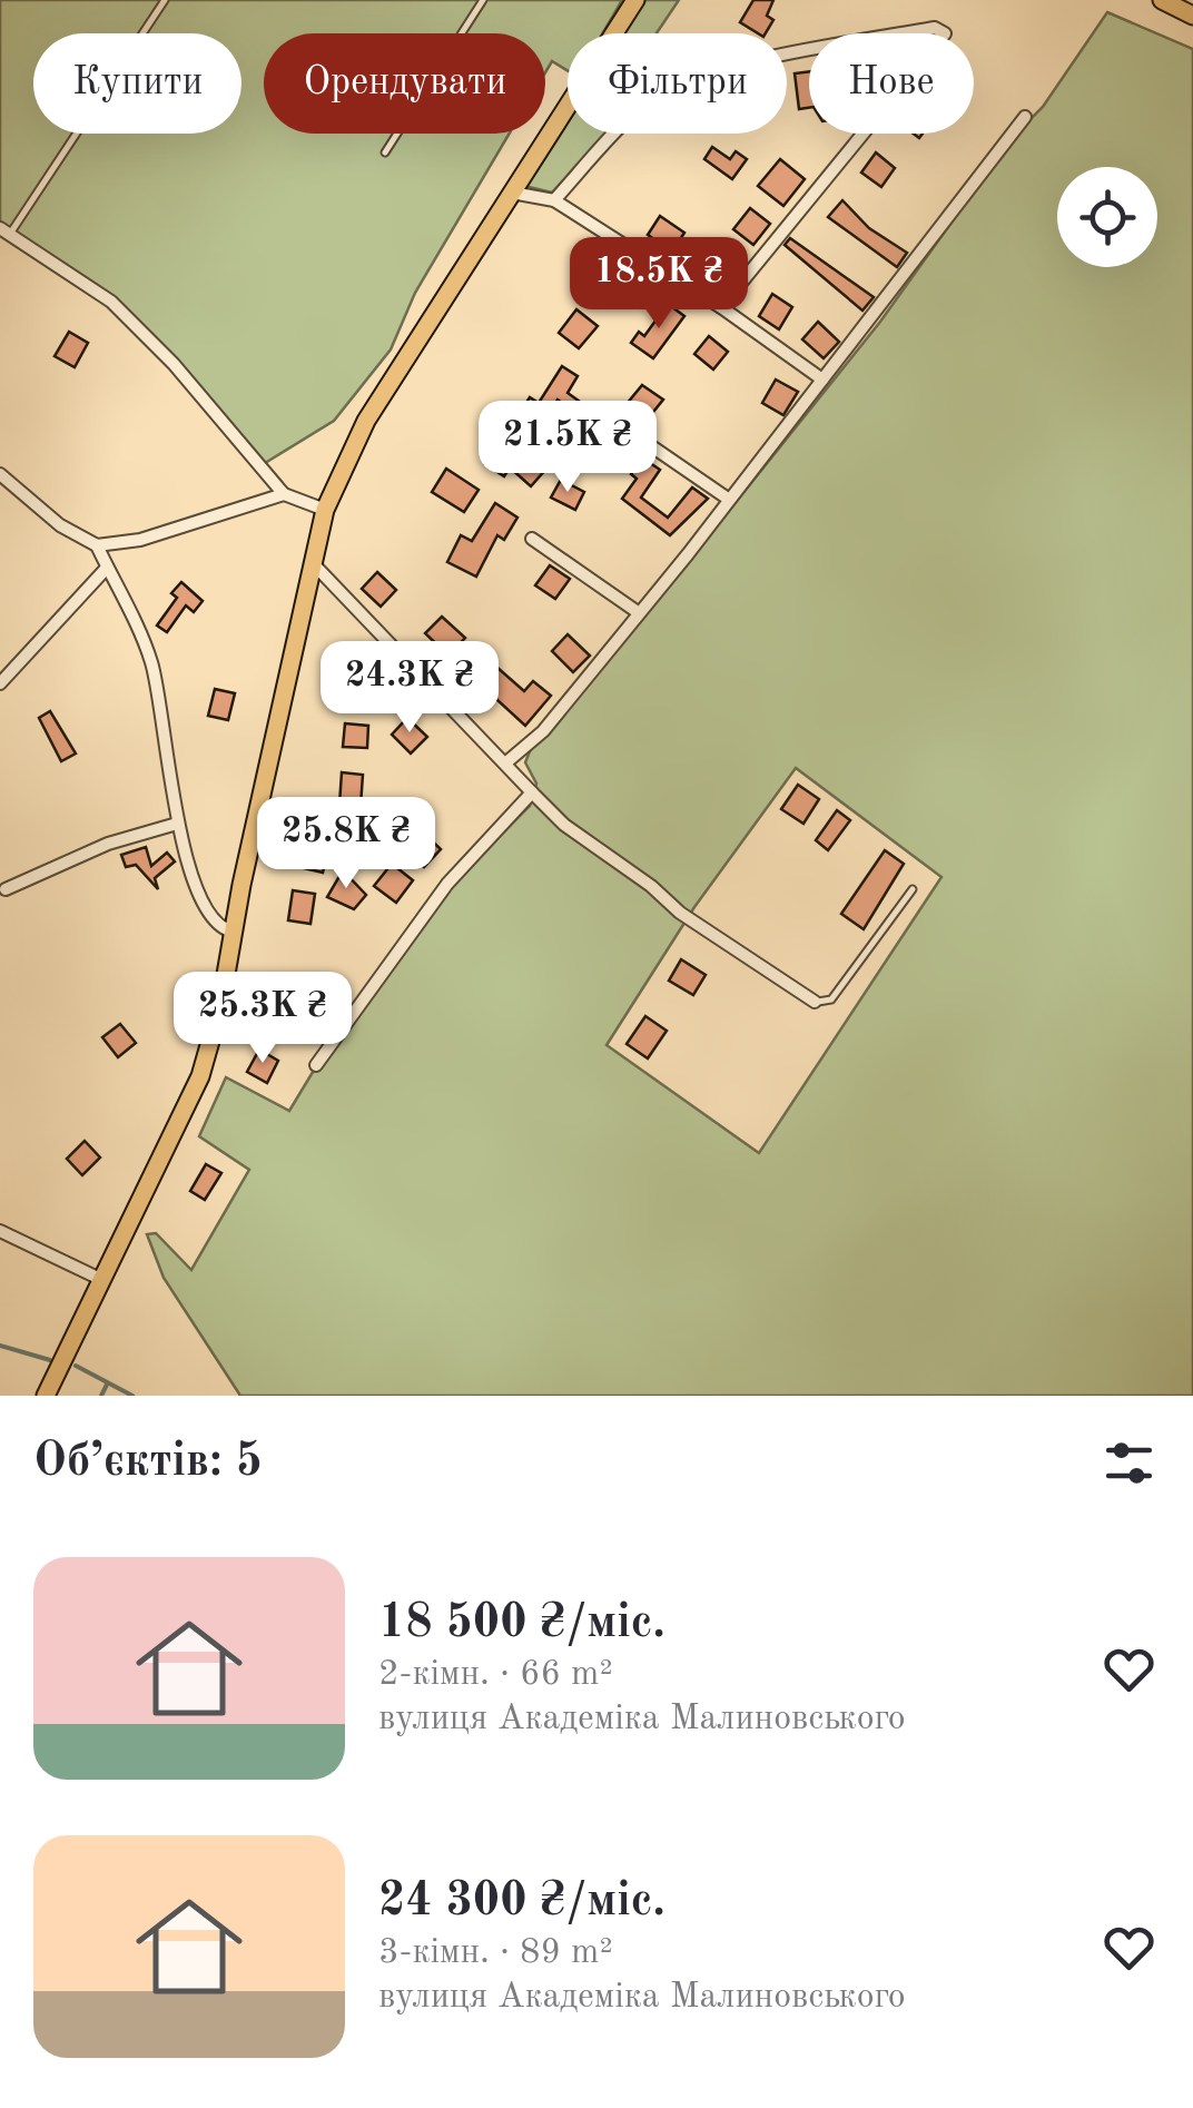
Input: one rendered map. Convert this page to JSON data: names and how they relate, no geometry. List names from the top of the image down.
{
  "page": {
    "chip": [
      "Купити",
      "Орендувати",
      "Фільтри",
      "Нове"
    ],
    "price": [
      "18.5K ₴",
      "21.5K ₴",
      "24.3K ₴",
      "25.8K ₴",
      "25.3K ₴"
    ],
    "heading": "Об’єктів: 5",
    "list": [
      {
        "name": "18 500 ₴/міс.",
        "note": "2-кімн. · 66 m² · вулиця Академіка Малиновського"
      },
      {
        "name": "24 300 ₴/міс.",
        "note": "3-кімн. · 89 m² · вулиця Академіка Малиновського"
      }
    ]
  }
}
